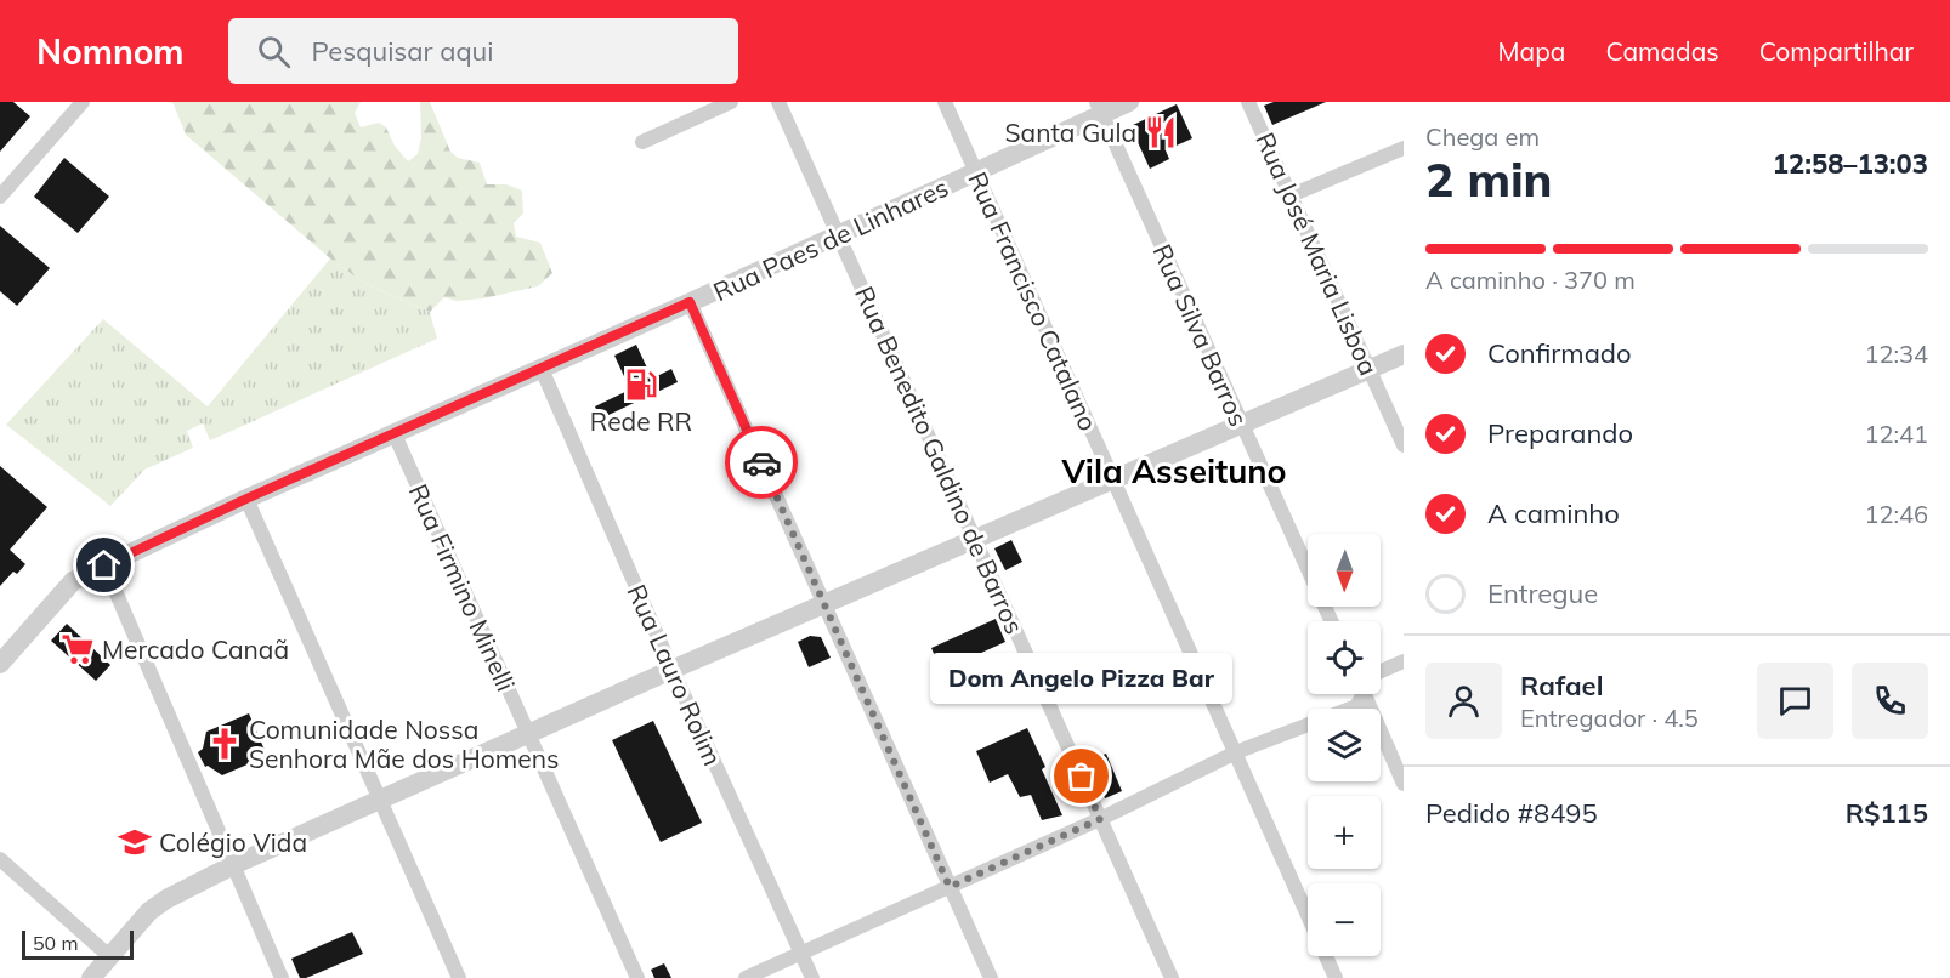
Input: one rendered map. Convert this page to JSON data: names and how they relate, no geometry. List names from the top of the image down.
{
  "streets": {
    "street": [
      "Rua Paes de Linhares",
      "Rua José Maria Lisboa",
      "Rua Francisco Catalano",
      "Rua Silva Barros",
      "Rua Benedito Galdino de Barros",
      "Rua Firmino Minelli",
      "Rua Lauro Rolim"
    ]
  },
  "crossings": [
    ["Rua Paes de Linhares", "Rua Francisco Catalano"],
    ["Rua Paes de Linhares", "Rua Silva Barros"],
    ["Rua Paes de Linhares", "Rua Benedito Galdino de Barros"],
    ["Rua Paes de Linhares", "Rua Firmino Minelli"],
    ["Rua Paes de Linhares", "Rua Lauro Rolim"]
  ],
  "districts": ["Vila Asseituno"],
  "places": {
    "restaurant": ["Santa Gula"],
    "fuel station": ["Rede RR"],
    "supermarket": ["Mercado Canaã"],
    "church": ["Comunidade Nossa Senhora Mãe dos Homens"],
    "other": ["Dom Angelo Pizza Bar"],
    "school or university": ["Colégio Vida"]
  },
  "scale_bar": "50 m",
  "north": "bottom",
  "page": {
    "header": "Nomnom",
    "search": "Pesquisar aqui",
    "nav": ["Mapa", "Camadas", "Compartilhar"],
    "heading": ["2 min", "Chega em", "12:58–13:03"],
    "panel": [
      "Rafael",
      "Entregador · 4.5",
      "Pedido #8495",
      "R$115"
    ],
    "bar": "A caminho · 370 m",
    "list": [
      ["Confirmado", "12:34"],
      ["Preparando", "12:41"],
      ["A caminho", "12:46"],
      "Entregue"
    ],
    "map_buttons": ["+", "−"],
    "bubble": "Dom Angelo Pizza Bar",
    "scale": "50 m"
  }
}
